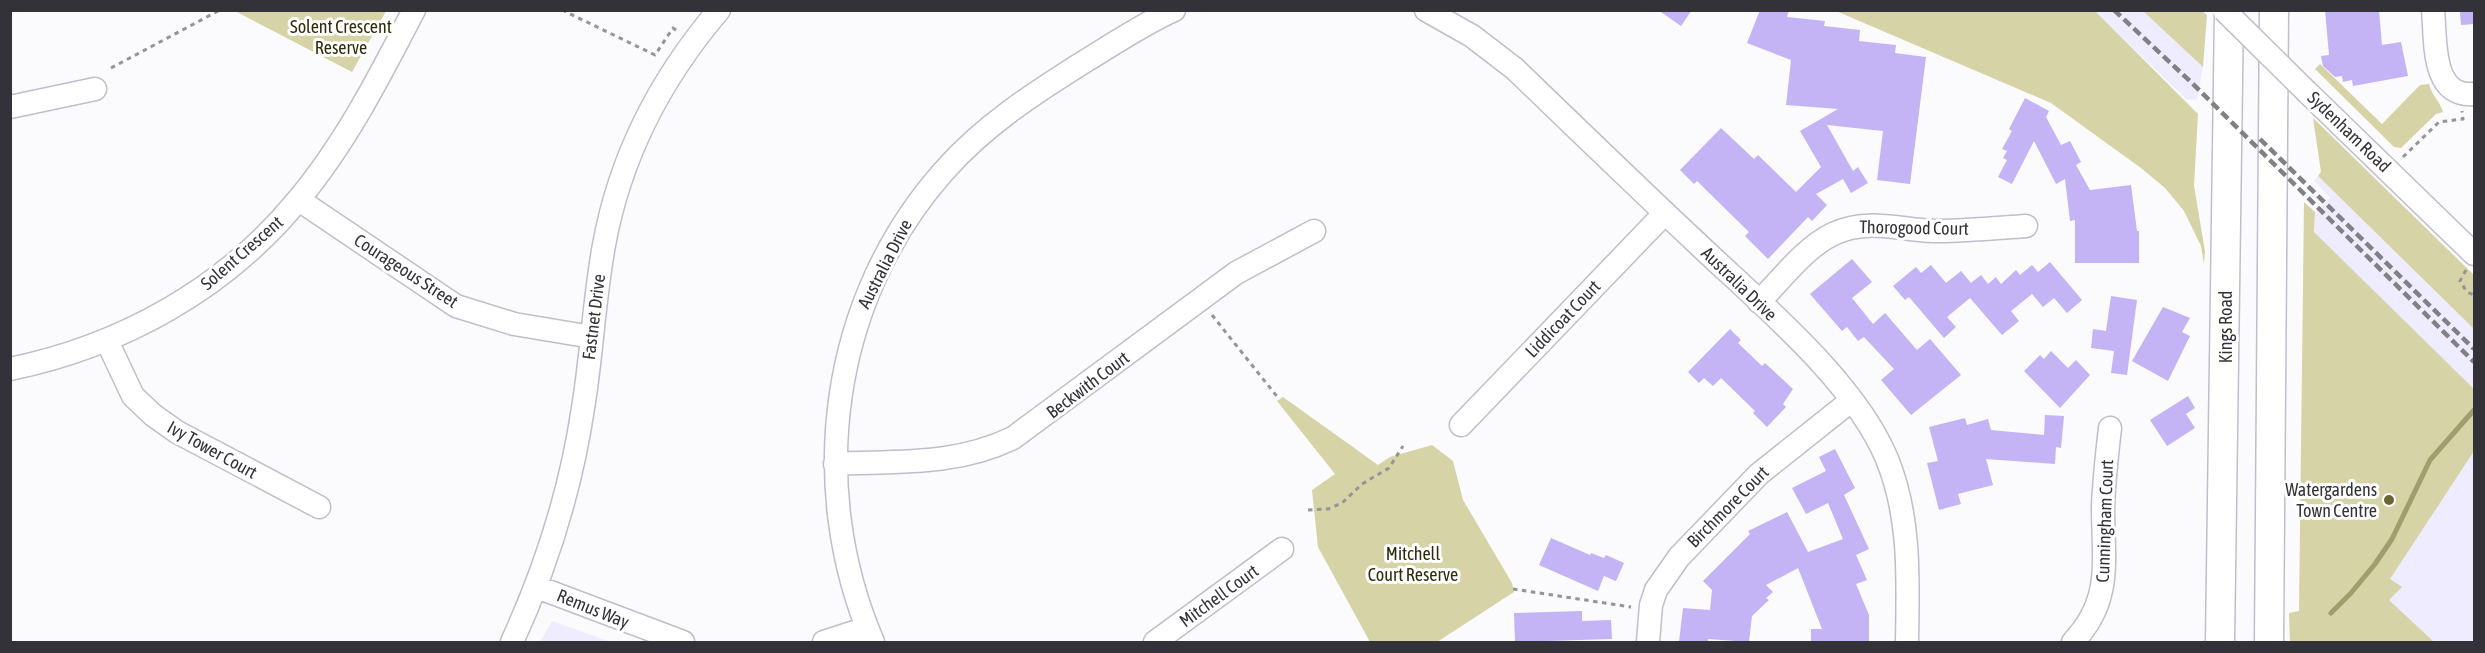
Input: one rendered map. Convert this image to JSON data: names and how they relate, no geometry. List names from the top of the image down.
{
  "streets": {
    "main road": ["Kings Road"],
    "street": [
      "Sydenham Road",
      "Thorogood Court",
      "Solent Crescent",
      "Australia Drive",
      "Courageous Street",
      "Fastnet Drive",
      "Liddicoat Court",
      "Beckwith Court",
      "Ivy Tower Court",
      "Birchmore Court",
      "Cunningham Court",
      "Mitchell Court",
      "Remus Way"
    ]
  },
  "crossings": [
    ["Thorogood Court", "Australia Drive"],
    ["Solent Crescent", "Courageous Street"],
    ["Solent Crescent", "Ivy Tower Court"],
    ["Australia Drive", "Liddicoat Court"],
    ["Australia Drive", "Beckwith Court"],
    ["Australia Drive", "Birchmore Court"],
    ["Courageous Street", "Fastnet Drive"],
    ["Fastnet Drive", "Remus Way"]
  ],
  "parks": ["Solent Crescent Reserve", "Mitchell Court Reserve"],
  "places": ["Watergardens Town Centre"]
}
